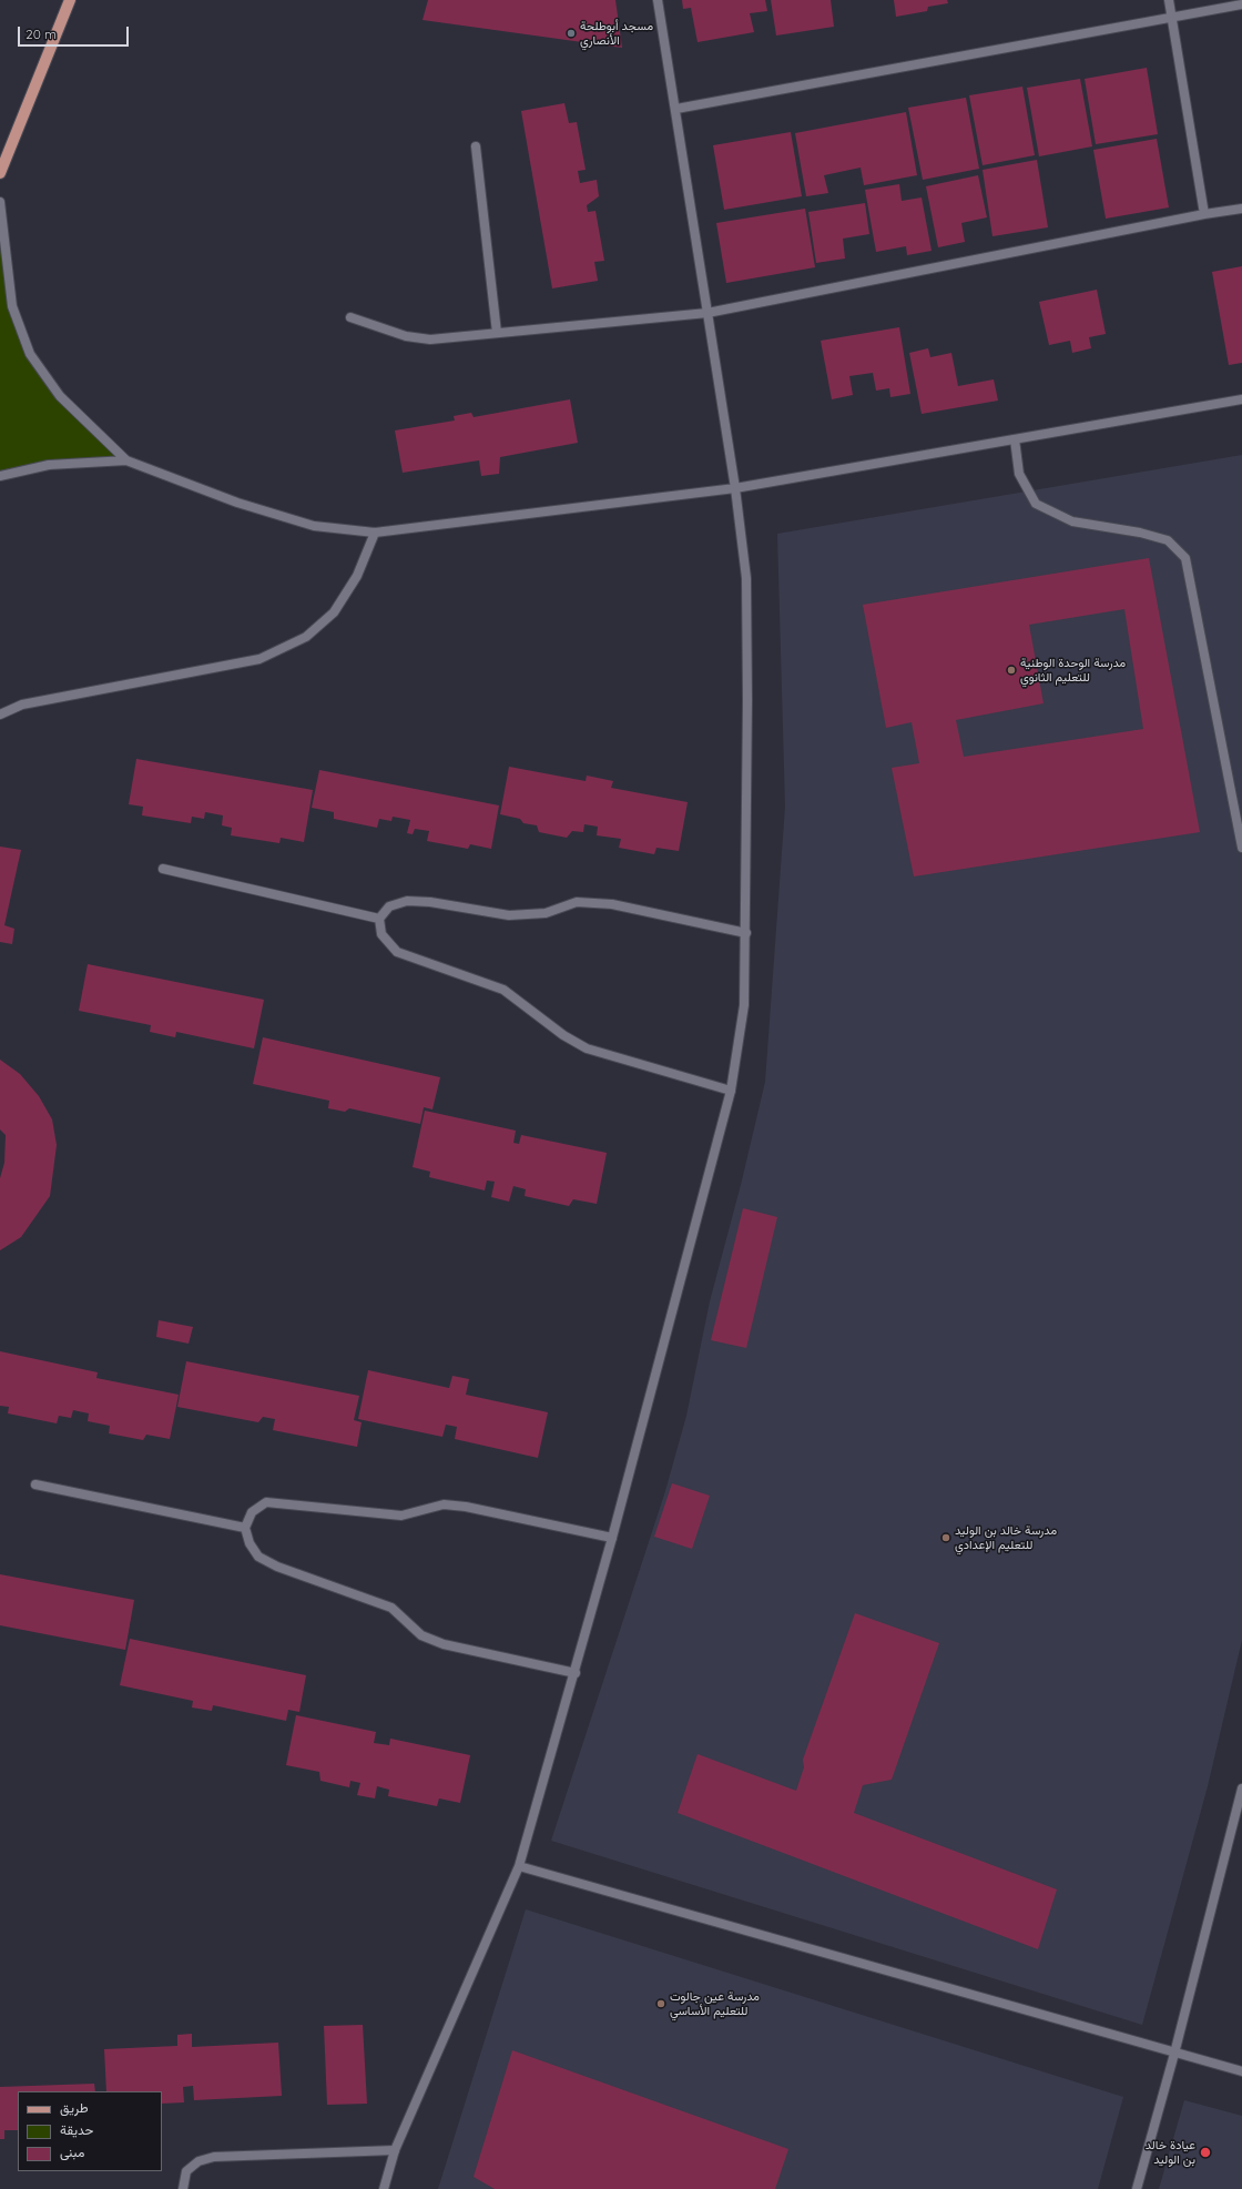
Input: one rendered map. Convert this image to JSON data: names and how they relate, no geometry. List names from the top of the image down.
{
  "places": [
    "مسجد أبوطلحة الأنصاري",
    "مدرسة الوحدة الوطنية للتعليم الثانوي",
    "مدرسة خالد بن الوليد للتعليم الإعدادي",
    "مدرسة عين جالوت للتعليم الأساسي",
    "عيادة خالد بن الوليد"
  ],
  "legend": ["طريق", "حديقة", "مبنى"],
  "scale_bar": "20 m"
}
